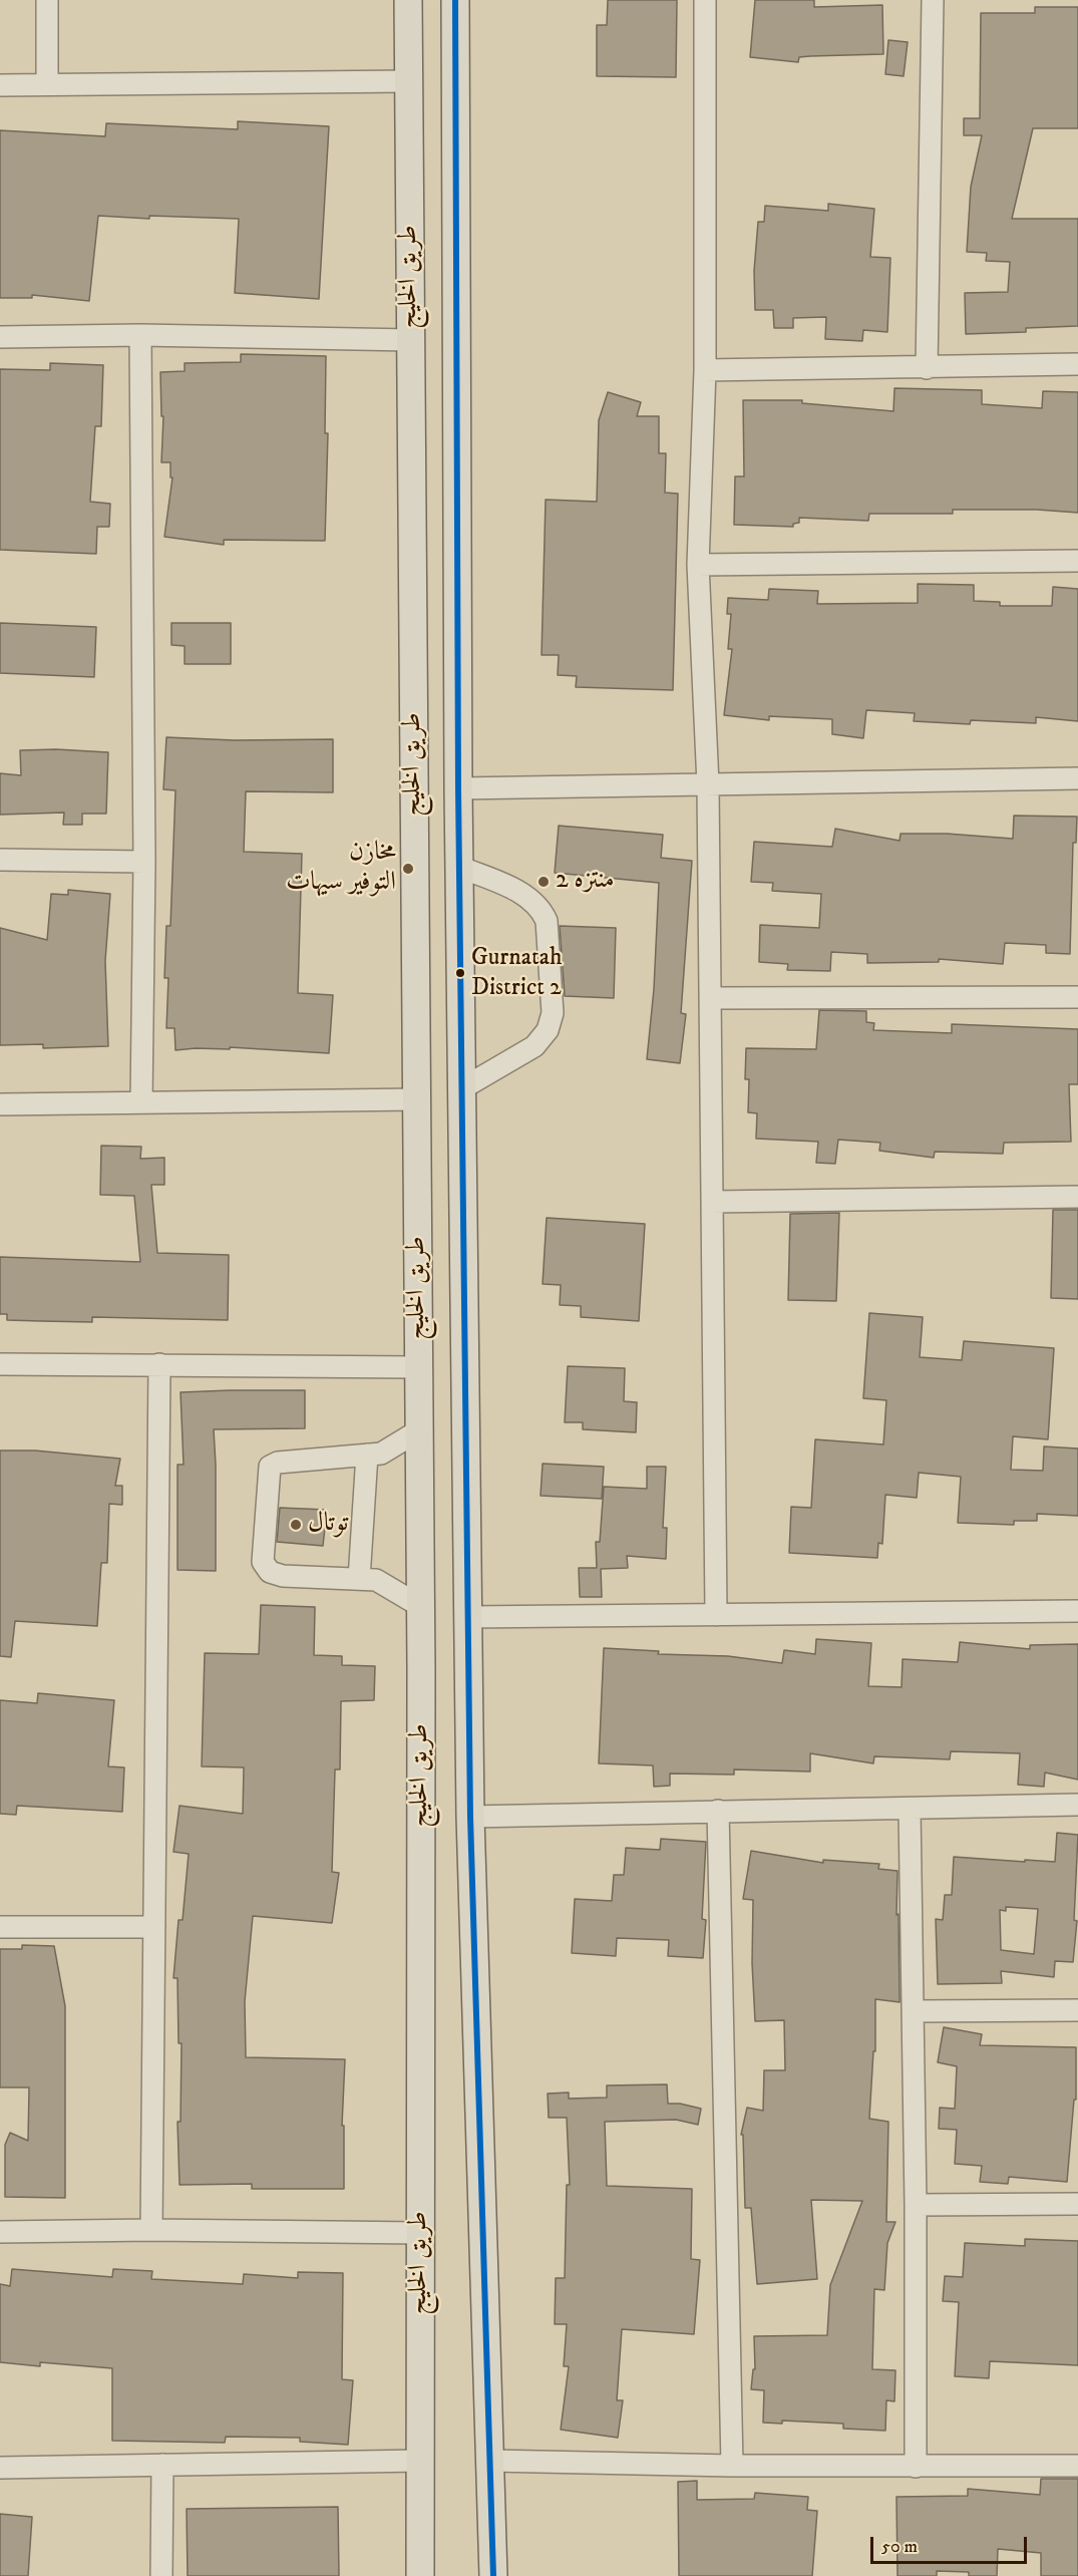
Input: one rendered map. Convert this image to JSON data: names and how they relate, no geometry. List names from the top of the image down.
{
  "streets": {
    "main road": ["طريق الخليج"]
  },
  "places": [
    "مخازن التوفير سيهات",
    "منتزه 2",
    "Gurnatah District 2",
    "توتال"
  ],
  "scale_bar": "50 m"
}
